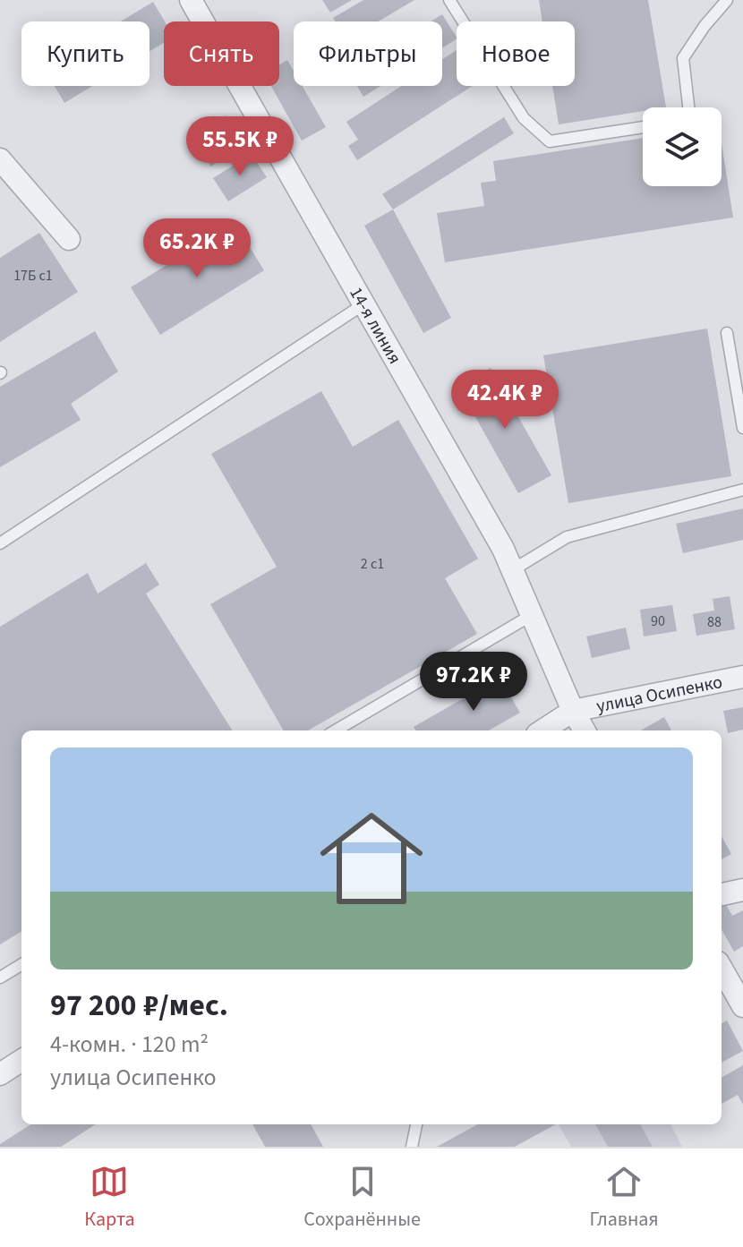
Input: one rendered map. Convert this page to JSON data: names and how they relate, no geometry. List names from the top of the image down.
{
  "streets": {
    "street": ["14-я линия", "улица Осипенко"]
  },
  "crossings": [
    ["14-я линия", "улица Осипенко"]
  ],
  "house_numbers": [
    "17Б с1",
    "2 с1",
    "90",
    "88"
  ],
  "page": {
    "chip": [
      "Купить",
      "Снять",
      "Фильтры",
      "Новое"
    ],
    "price": [
      "55.5K ₽",
      "65.2K ₽",
      "42.4K ₽",
      "97.2K ₽"
    ],
    "list": [
      {
        "name": "97 200 ₽/мес.",
        "note": "4-комн. · 120 m² · улица Осипенко"
      }
    ],
    "tabs": ["Карта", "Сохранённые", "Главная"]
  }
}
